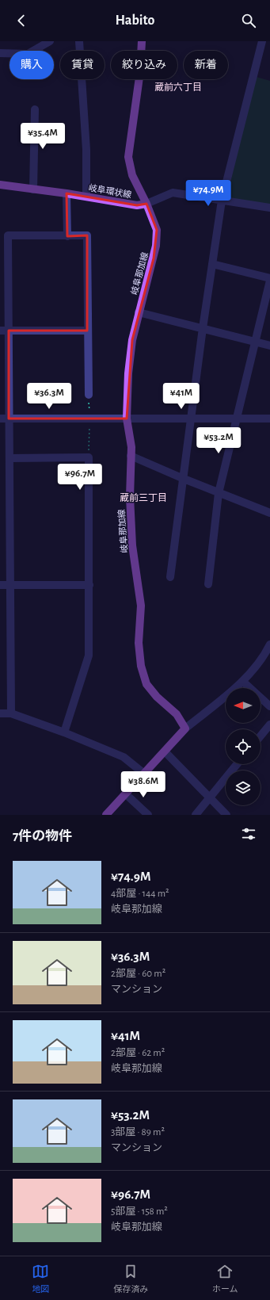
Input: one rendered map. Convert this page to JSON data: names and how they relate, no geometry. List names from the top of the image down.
{
  "streets": {
    "main road": ["岐阜環状線", "岐阜那加線"]
  },
  "crossings": [
    ["岐阜環状線", "岐阜那加線"]
  ],
  "districts": ["蔵前六丁目", "蔵前三丁目"],
  "north": "left",
  "page": {
    "header": "Habito",
    "chip": [
      "購入",
      "賃貸",
      "絞り込み",
      "新着"
    ],
    "price": [
      "¥35.4M",
      "¥74.9M",
      "¥36.3M",
      "¥41M",
      "¥53.2M",
      "¥96.7M",
      "¥38.6M"
    ],
    "heading": "7件の物件",
    "list": [
      {
        "name": "¥74.9M",
        "note": "4部屋 · 144 m² · 岐阜那加線"
      },
      {
        "name": "¥36.3M",
        "note": "2部屋 · 60 m² · マンション"
      },
      {
        "name": "¥41M",
        "note": "2部屋 · 62 m² · 岐阜那加線"
      },
      {
        "name": "¥53.2M",
        "note": "3部屋 · 89 m² · マンション"
      },
      {
        "name": "¥96.7M",
        "note": "5部屋 · 158 m² · 岐阜那加線"
      }
    ],
    "tabs": ["地図", "保存済み", "ホーム"]
  }
}
